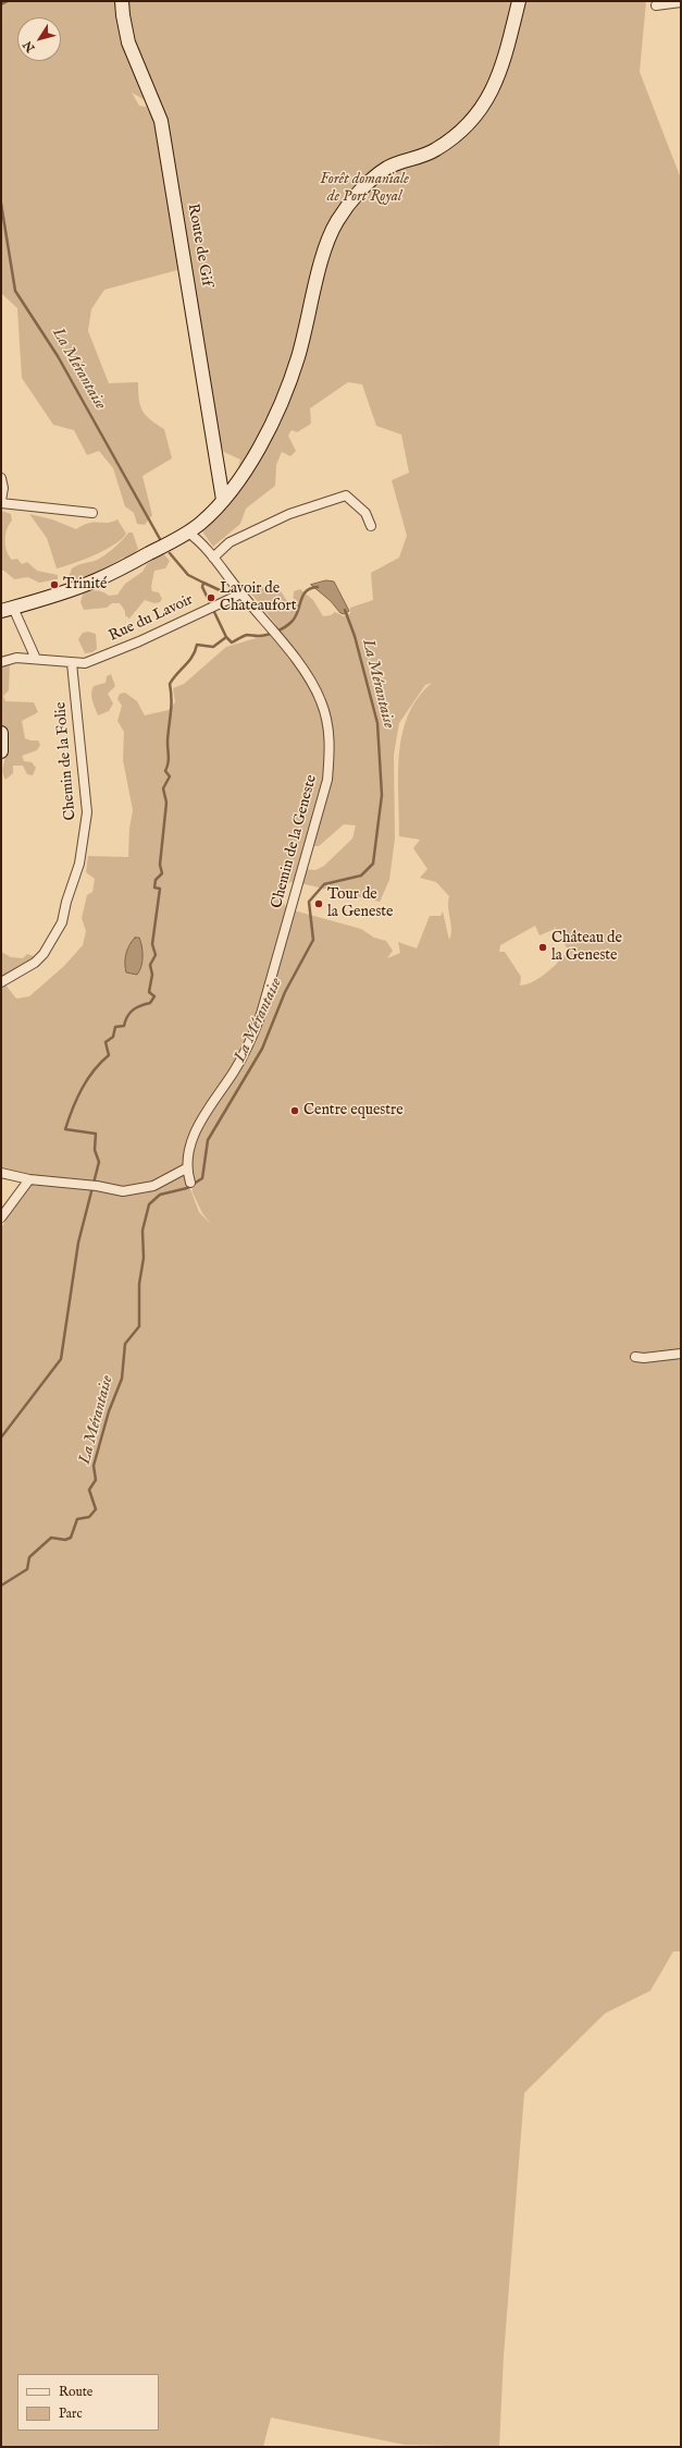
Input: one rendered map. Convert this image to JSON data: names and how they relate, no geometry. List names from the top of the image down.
{
  "streets": {
    "main road": ["Route de Gif"],
    "street": ["Rue du Lavoir", "Chemin de la Folie", "Chemin de la Geneste"]
  },
  "crossings": [
    ["Rue du Lavoir", "Chemin de la Folie"],
    ["Rue du Lavoir", "Chemin de la Geneste"]
  ],
  "water": ["La Mérantaise"],
  "parks": ["Forêt domaniale de Port Royal"],
  "places": [
    "Trinité",
    "Lavoir de Chateaufort",
    "Tour de la Geneste",
    "Château de la Geneste",
    "Centre equestre"
  ],
  "legend": ["Route", "Parc"],
  "north": "bottom left"
}
